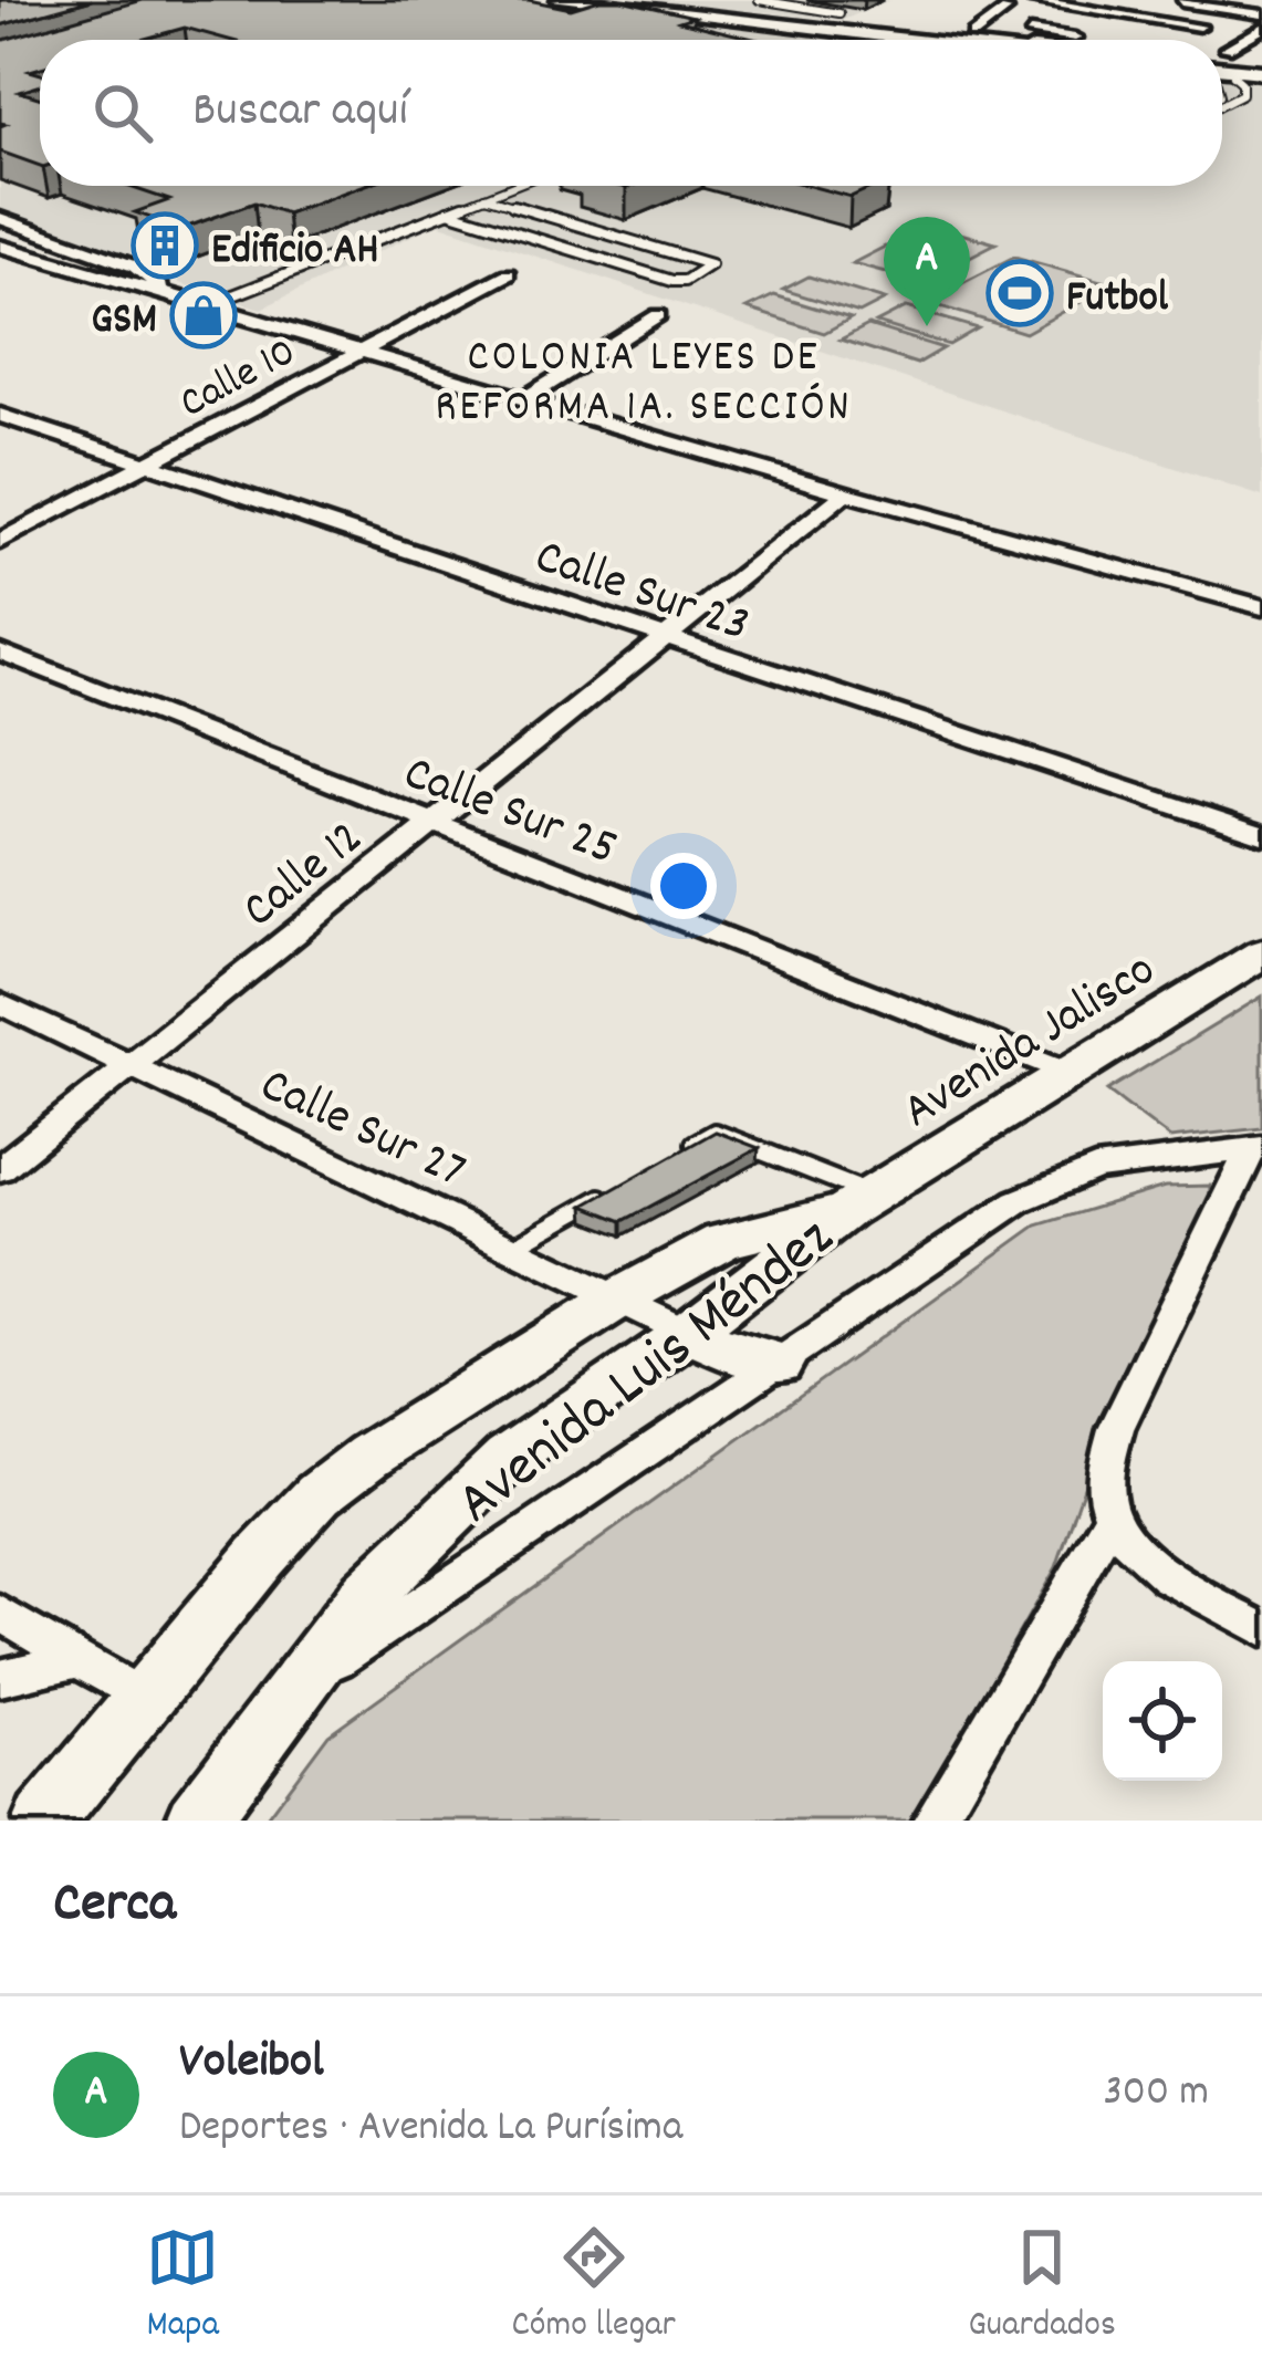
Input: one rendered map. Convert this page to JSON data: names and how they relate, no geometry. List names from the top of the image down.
{
  "streets": {
    "main road": ["Avenida Jalisco", "Avenida Luis Méndez"],
    "street": [
      "Calle 10",
      "Calle Sur 23",
      "Calle Sur 25",
      "Calle 12",
      "Calle Sur 27"
    ]
  },
  "crossings": [
    ["Calle 10", "Calle Sur 23"],
    ["Calle Sur 23", "Calle 12"],
    ["Calle Sur 25", "Calle 12"],
    ["Calle Sur 25", "Avenida Jalisco"],
    ["Calle 12", "Calle Sur 27"],
    ["Avenida Jalisco", "Avenida Luis Méndez"],
    ["Calle Sur 27", "Avenida Luis Méndez"]
  ],
  "districts": ["COLONIA LEYES DE REFORMA 1A. SECCIÓN"],
  "places": {
    "building": ["Edificio AH"],
    "sports": ["Futbol"],
    "shop": ["GSM"]
  },
  "page": {
    "search": "Buscar aquí",
    "pins": "A",
    "heading": "Cerca",
    "list": [
      {
        "mark": "A",
        "name": "Voleibol",
        "note": "Deportes · Avenida La Purísima",
        "value": "300 m"
      }
    ],
    "nav": ["Mapa", "Cómo llegar", "Guardados"]
  }
}
